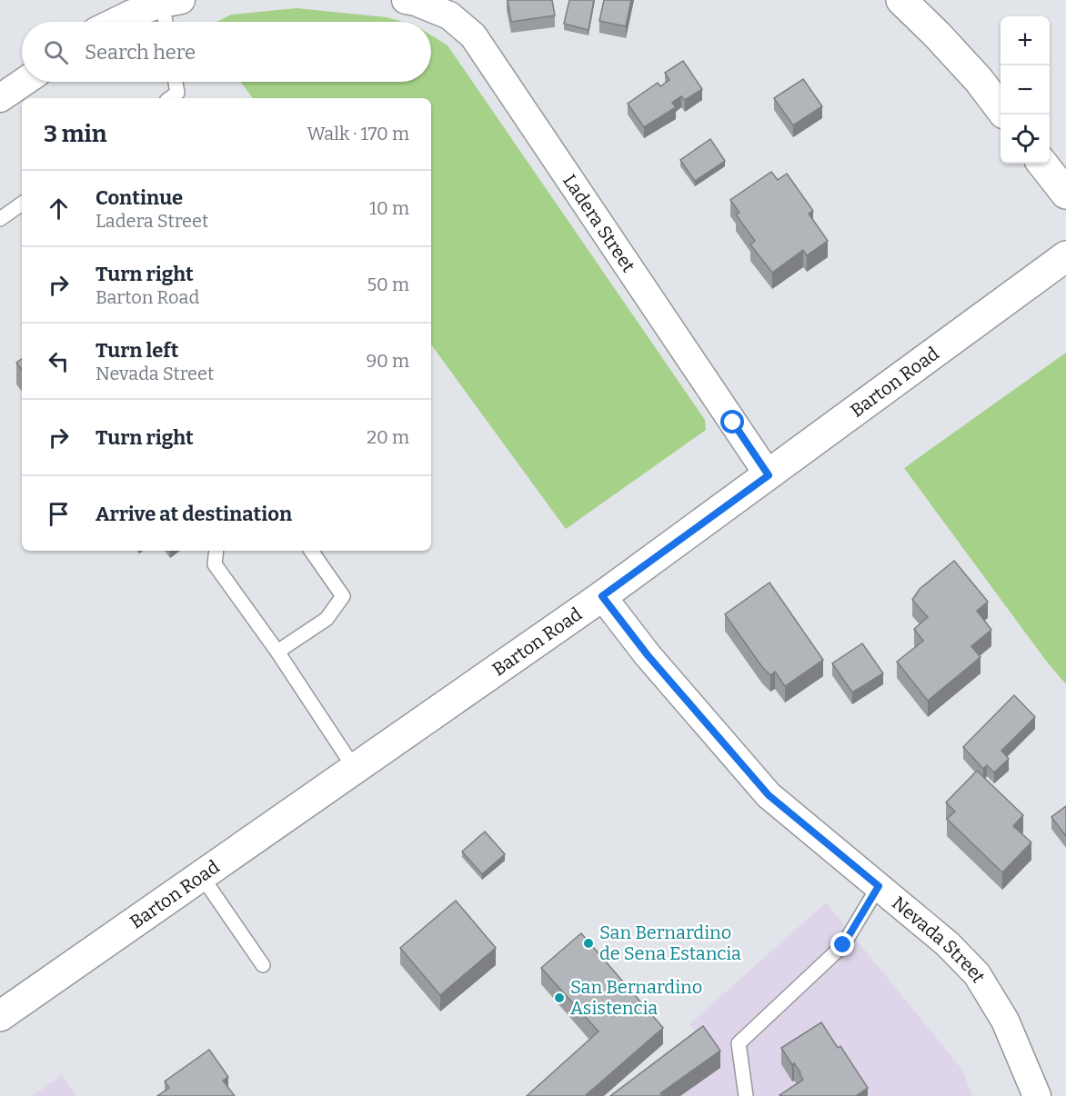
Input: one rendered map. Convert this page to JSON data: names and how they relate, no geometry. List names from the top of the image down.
{
  "streets": {
    "main road": ["Barton Road"],
    "street": ["Ladera Street", "Nevada Street"]
  },
  "crossings": [
    ["Ladera Street", "Barton Road"],
    ["Barton Road", "Nevada Street"]
  ],
  "places": ["San Bernardino de Sena Estancia", "San Bernardino Asistencia"],
  "page": {
    "map_buttons": ["+", "−"],
    "search": "Search here",
    "heading": ["3 min", "Walk · 170 m"],
    "list": [
      ["Continue", "Ladera Street", "10 m"],
      ["Turn right", "Barton Road", "50 m"],
      ["Turn left", "Nevada Street", "90 m"],
      ["Turn right", "20 m"],
      "Arrive at destination"
    ]
  }
}
